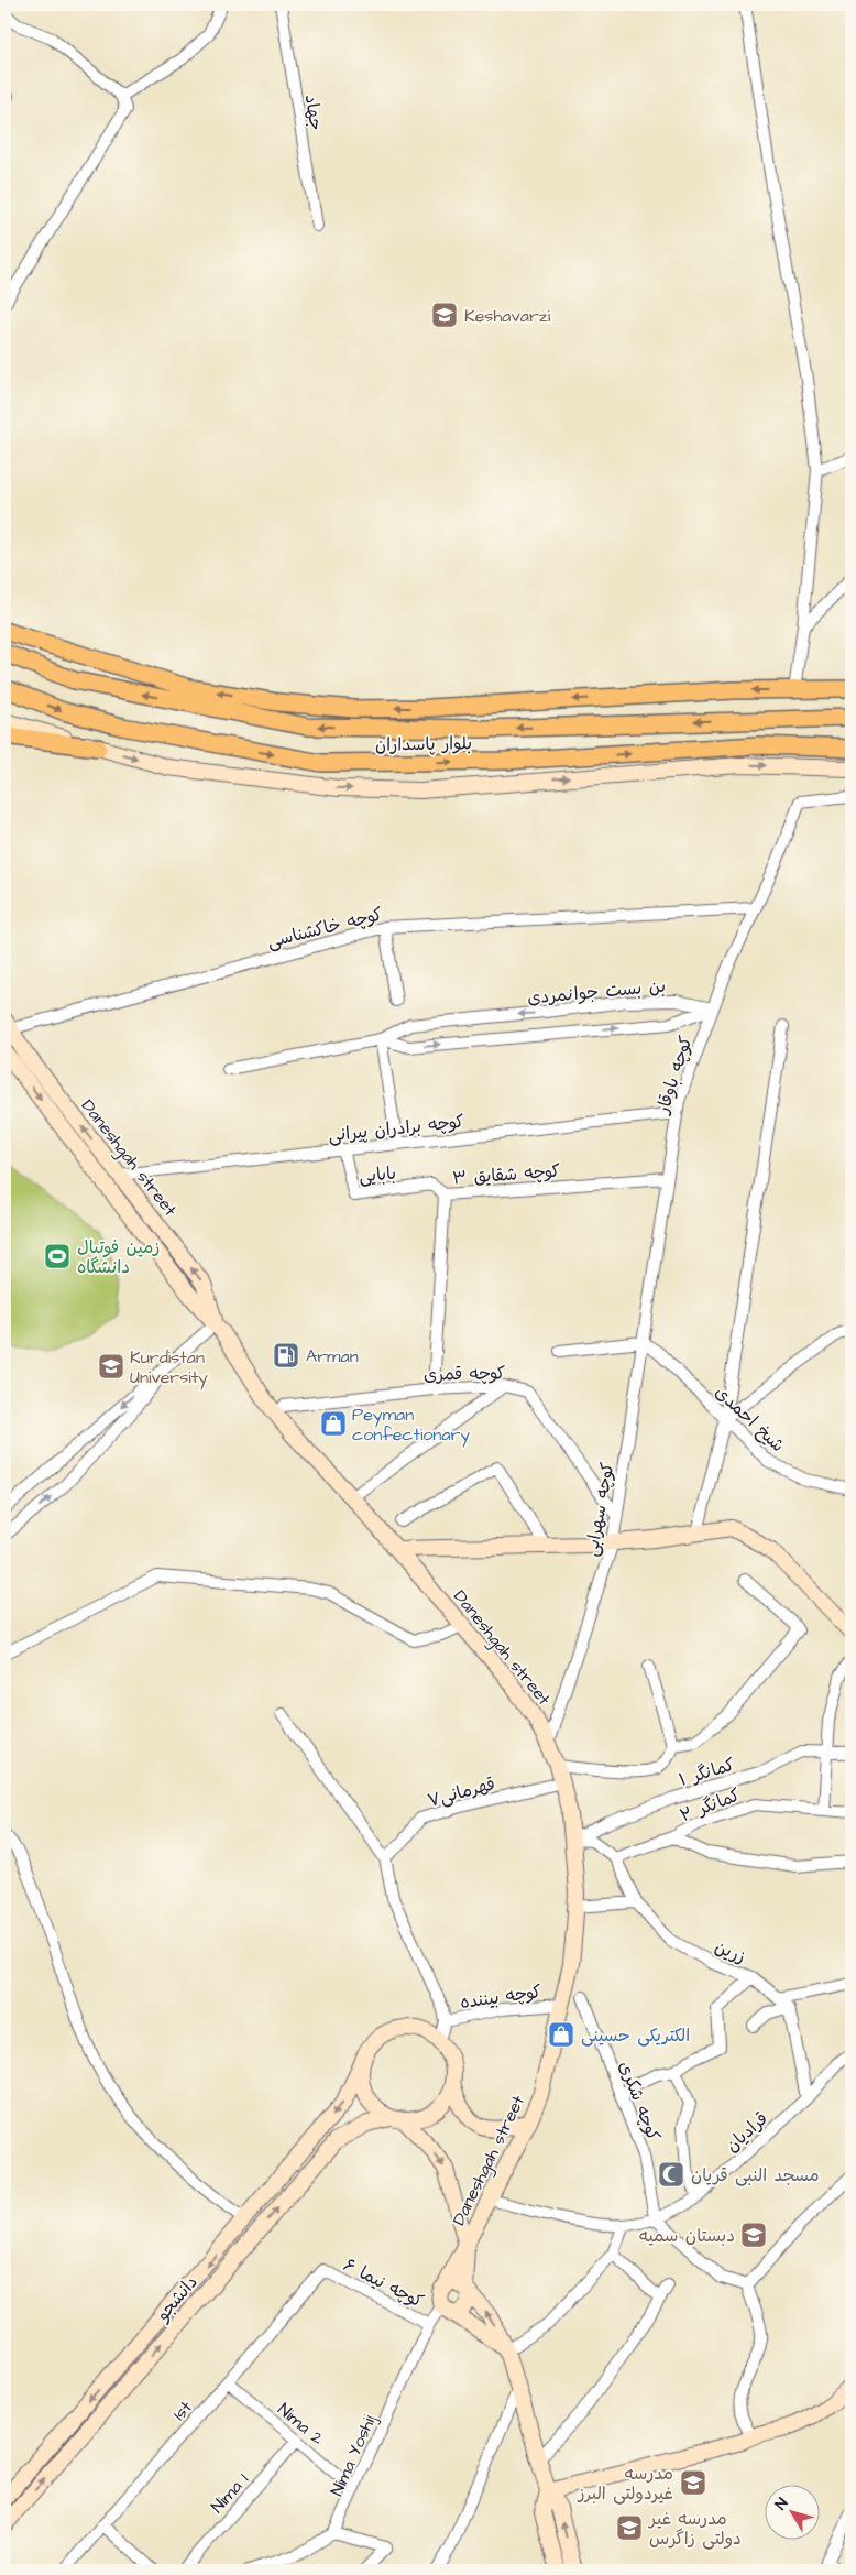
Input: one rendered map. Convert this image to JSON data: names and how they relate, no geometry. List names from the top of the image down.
{
  "streets": {
    "main road": ["بلوار پاسداران"],
    "street": [
      "جهاد",
      "کوچه خاکشناسی",
      "بن بست جوانمردی",
      "کوچه باوقار",
      "کوچه برادران پیرانی",
      "Daneshgah street",
      "بابایی",
      "کوچه شقایق ۳",
      "کوچه قمری",
      "شیخ احمدی",
      "کوچه سهرابی",
      "کمانگر ۱",
      "قهرمانی۷",
      "کمانگر ۲",
      "زرین",
      "کوچه بیننده",
      "کوچه شکری",
      "قرادیان",
      "کوچه نیما ۶",
      "دانشجو",
      "1st",
      "Nima 2",
      "Nima Yoshij",
      "Nima 1"
    ]
  },
  "crossings": [
    ["کوچه خاکشناسی", "کوچه باوقار"],
    ["کوچه خاکشناسی", "Daneshgah street"],
    ["بن بست جوانمردی", "کوچه باوقار"],
    ["کوچه باوقار", "کوچه برادران پیرانی"],
    ["کوچه باوقار", "کوچه شقایق ۳"],
    ["کوچه باوقار", "شیخ احمدی"],
    ["کوچه باوقار", "کوچه سهرابی"],
    ["کوچه برادران پیرانی", "Daneshgah street"],
    ["کوچه برادران پیرانی", "بابایی"],
    ["Daneshgah street", "کوچه سهرابی"],
    ["Daneshgah street", "کمانگر ۱"],
    ["Daneshgah street", "قهرمانی۷"],
    ["Daneshgah street", "کوچه بیننده"],
    ["Daneshgah street", "قرادیان"],
    ["Daneshgah street", "Nima Yoshij"],
    ["بابایی", "کوچه شقایق ۳"],
    ["کوچه شقایق ۳", "کوچه قمری"],
    ["کوچه قمری", "کوچه سهرابی"],
    ["شیخ احمدی", "کوچه سهرابی"],
    ["کمانگر ۲", "زرین"],
    ["کوچه شکری", "قرادیان"],
    ["کوچه نیما ۶", "1st"],
    ["کوچه نیما ۶", "Nima Yoshij"],
    ["1st", "Nima 2"],
    ["Nima 2", "Nima Yoshij"],
    ["Nima 2", "Nima 1"]
  ],
  "places": {
    "school or university": [
      "Keshavarzi",
      "Kurdistan University",
      "دبستان سمیه",
      "مدرسه غیردولتی البرز",
      "مدرسه غیر دولتی زاگرس"
    ],
    "sports": ["زمین فوتبال دانشگاه"],
    "fuel station": ["Arman"],
    "shop": ["Peyman confectionary", "الکتریکی حسینی"],
    "mosque": ["مسجد النبی قریان"]
  },
  "north": "top left"
}
